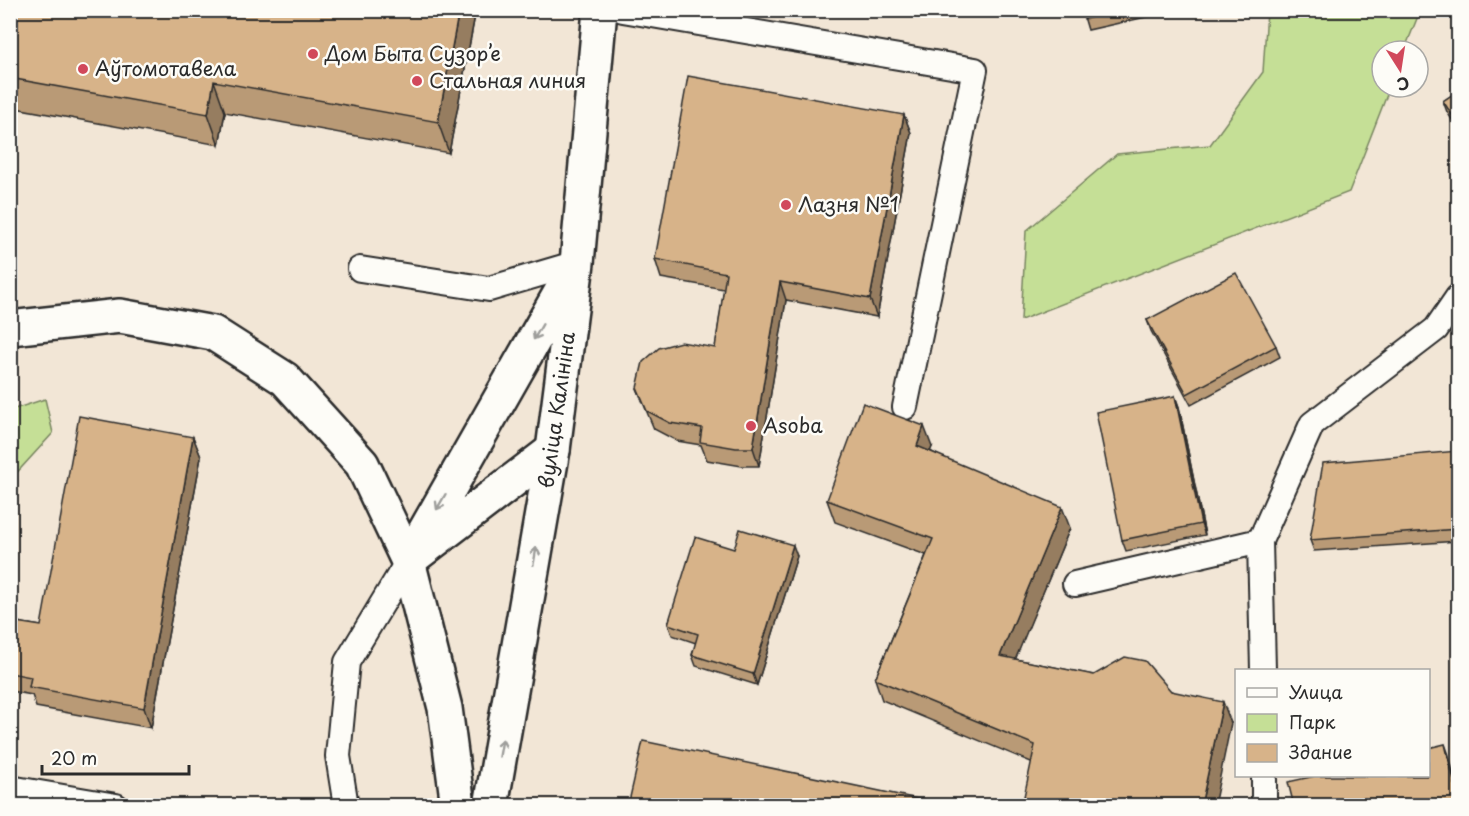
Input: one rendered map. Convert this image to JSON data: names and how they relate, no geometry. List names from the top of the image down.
{
  "streets": {
    "street": ["вуліца Калініна"]
  },
  "places": [
    "Дом Быта Сузорʼе",
    "Аўтомотавела",
    "Стальная линия",
    "Лазня №1",
    "Asoba"
  ],
  "legend": ["Улица", "Парк", "Здание"],
  "scale_bar": "20 m",
  "north": "bottom"
}
